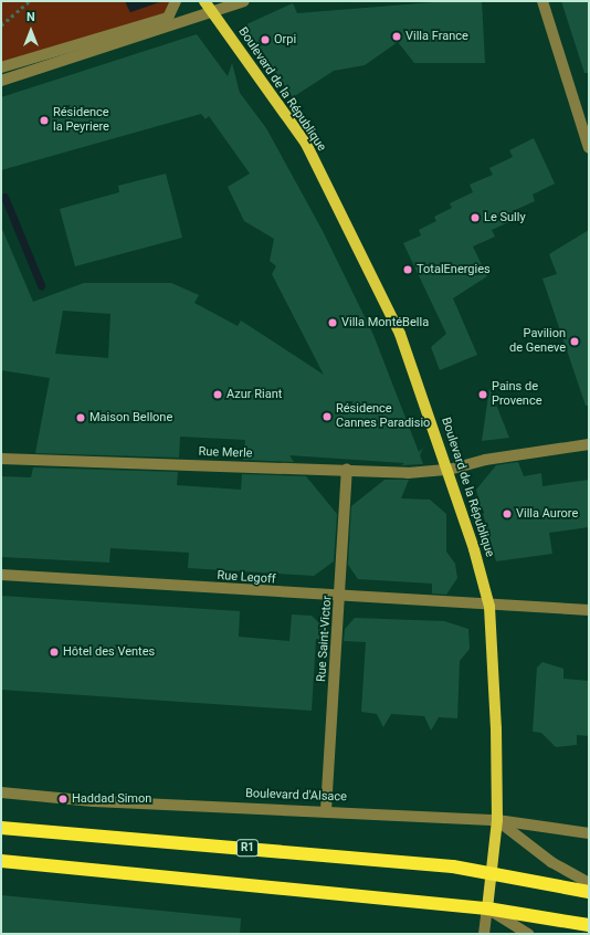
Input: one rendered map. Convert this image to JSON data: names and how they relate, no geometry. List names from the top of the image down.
{
  "streets": {
    "highway": ["R1"],
    "main road": ["Boulevard de la République"],
    "street": [
      "Rue Merle",
      "Rue Legoff",
      "Rue Saint-Victor",
      "Boulevard d'Alsace"
    ]
  },
  "crossings": [
    ["Boulevard de la République", "Rue Merle"],
    ["Boulevard de la République", "Rue Legoff"],
    ["Boulevard de la République", "Boulevard d'Alsace"],
    ["Boulevard de la République", "R1"],
    ["Rue Merle", "Rue Saint-Victor"],
    ["Rue Legoff", "Rue Saint-Victor"],
    ["Rue Saint-Victor", "Boulevard d'Alsace"]
  ],
  "places": [
    "Villa France",
    "Orpi",
    "Résidence la Peyriere",
    "Le Sully",
    "TotalEnergies",
    "Villa MontéBella",
    "Pavilion de Geneve",
    "Azur Riant",
    "Pains de Provence",
    "Résidence Cannes Paradisio",
    "Maison Bellone",
    "Villa Aurore",
    "Hôtel des Ventes",
    "Haddad Simon"
  ],
  "north": "top"
}
